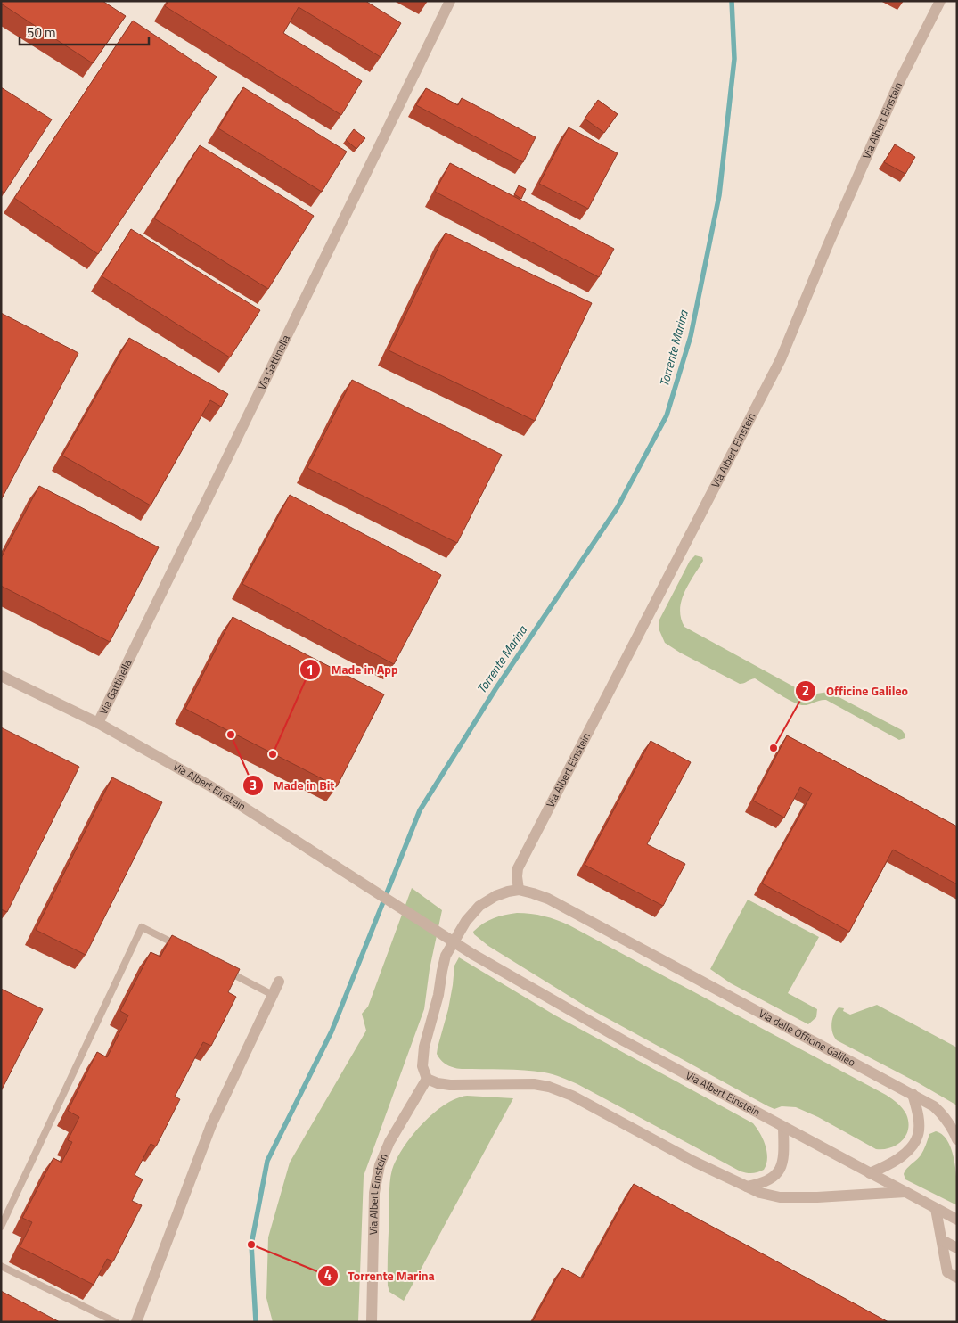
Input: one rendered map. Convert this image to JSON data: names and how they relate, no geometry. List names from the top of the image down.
{
  "streets": {
    "street": ["Via Albert Einstein", "Via Gattinella", "Via delle Officine Galileo"]
  },
  "crossings": [
    ["Via Albert Einstein", "Via Gattinella"],
    ["Via Albert Einstein", "Via delle Officine Galileo"]
  ],
  "water": ["Torrente Marina"],
  "places": [
    "Made in Bit",
    "Officine Galileo",
    "Made in App",
    "Torrente Marina"
  ],
  "scale_bar": "50 m"
}
